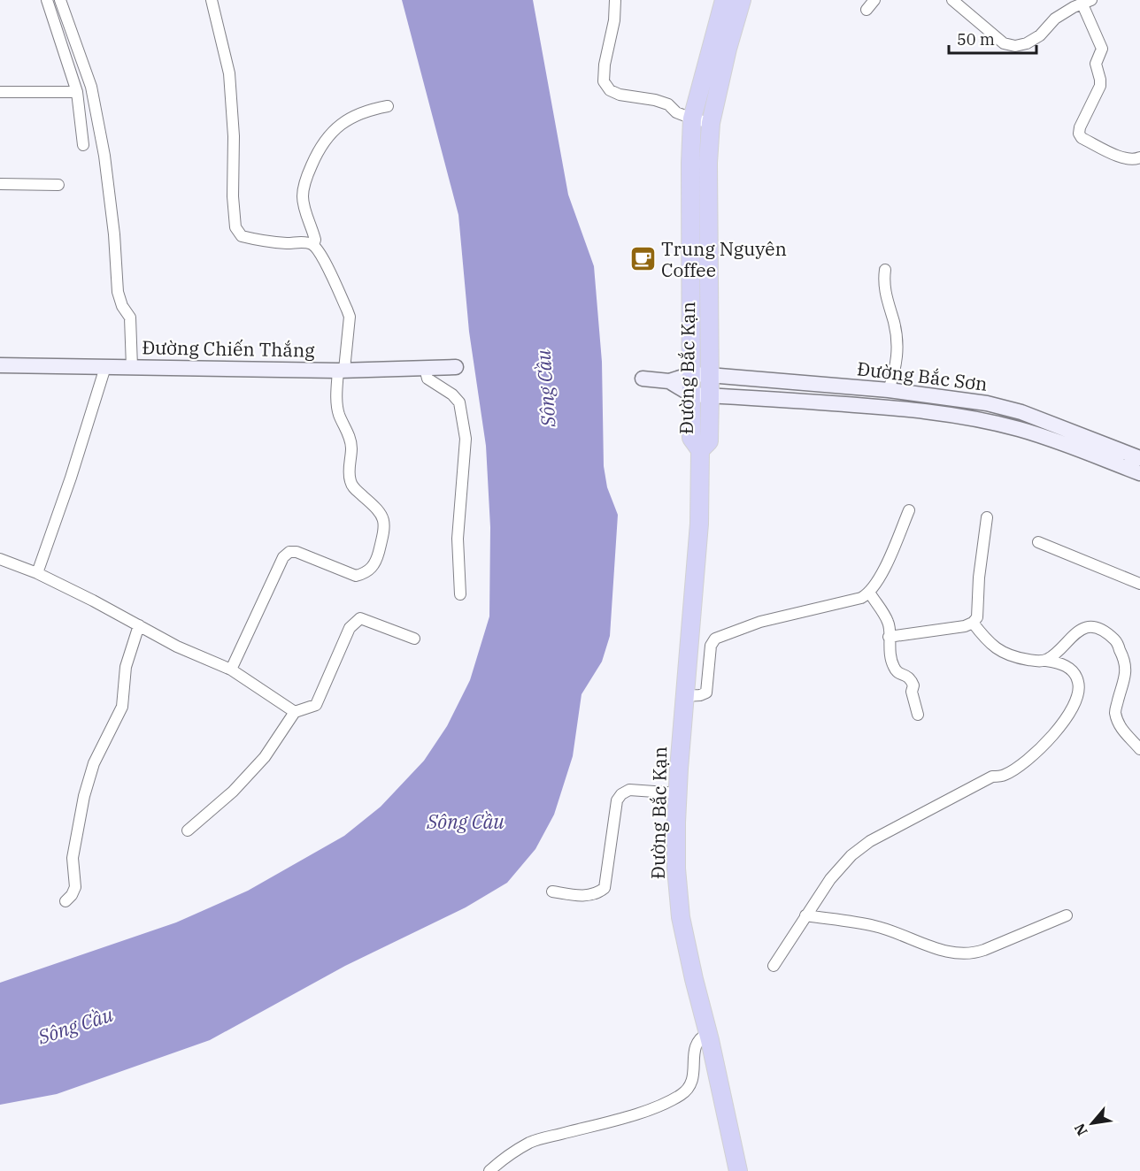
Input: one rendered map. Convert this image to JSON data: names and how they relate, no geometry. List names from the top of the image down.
{
  "streets": {
    "highway": ["Đường Bắc Kạn"],
    "main road": ["Đường Chiến Thắng", "Đường Bắc Sơn"]
  },
  "crossings": [
    ["Đường Bắc Kạn", "Đường Bắc Sơn"]
  ],
  "water": ["Sông Cầu"],
  "places": {
    "cafe": ["Trung Nguyên Coffee"]
  },
  "scale_bar": "50 m",
  "north": "bottom left"
}
